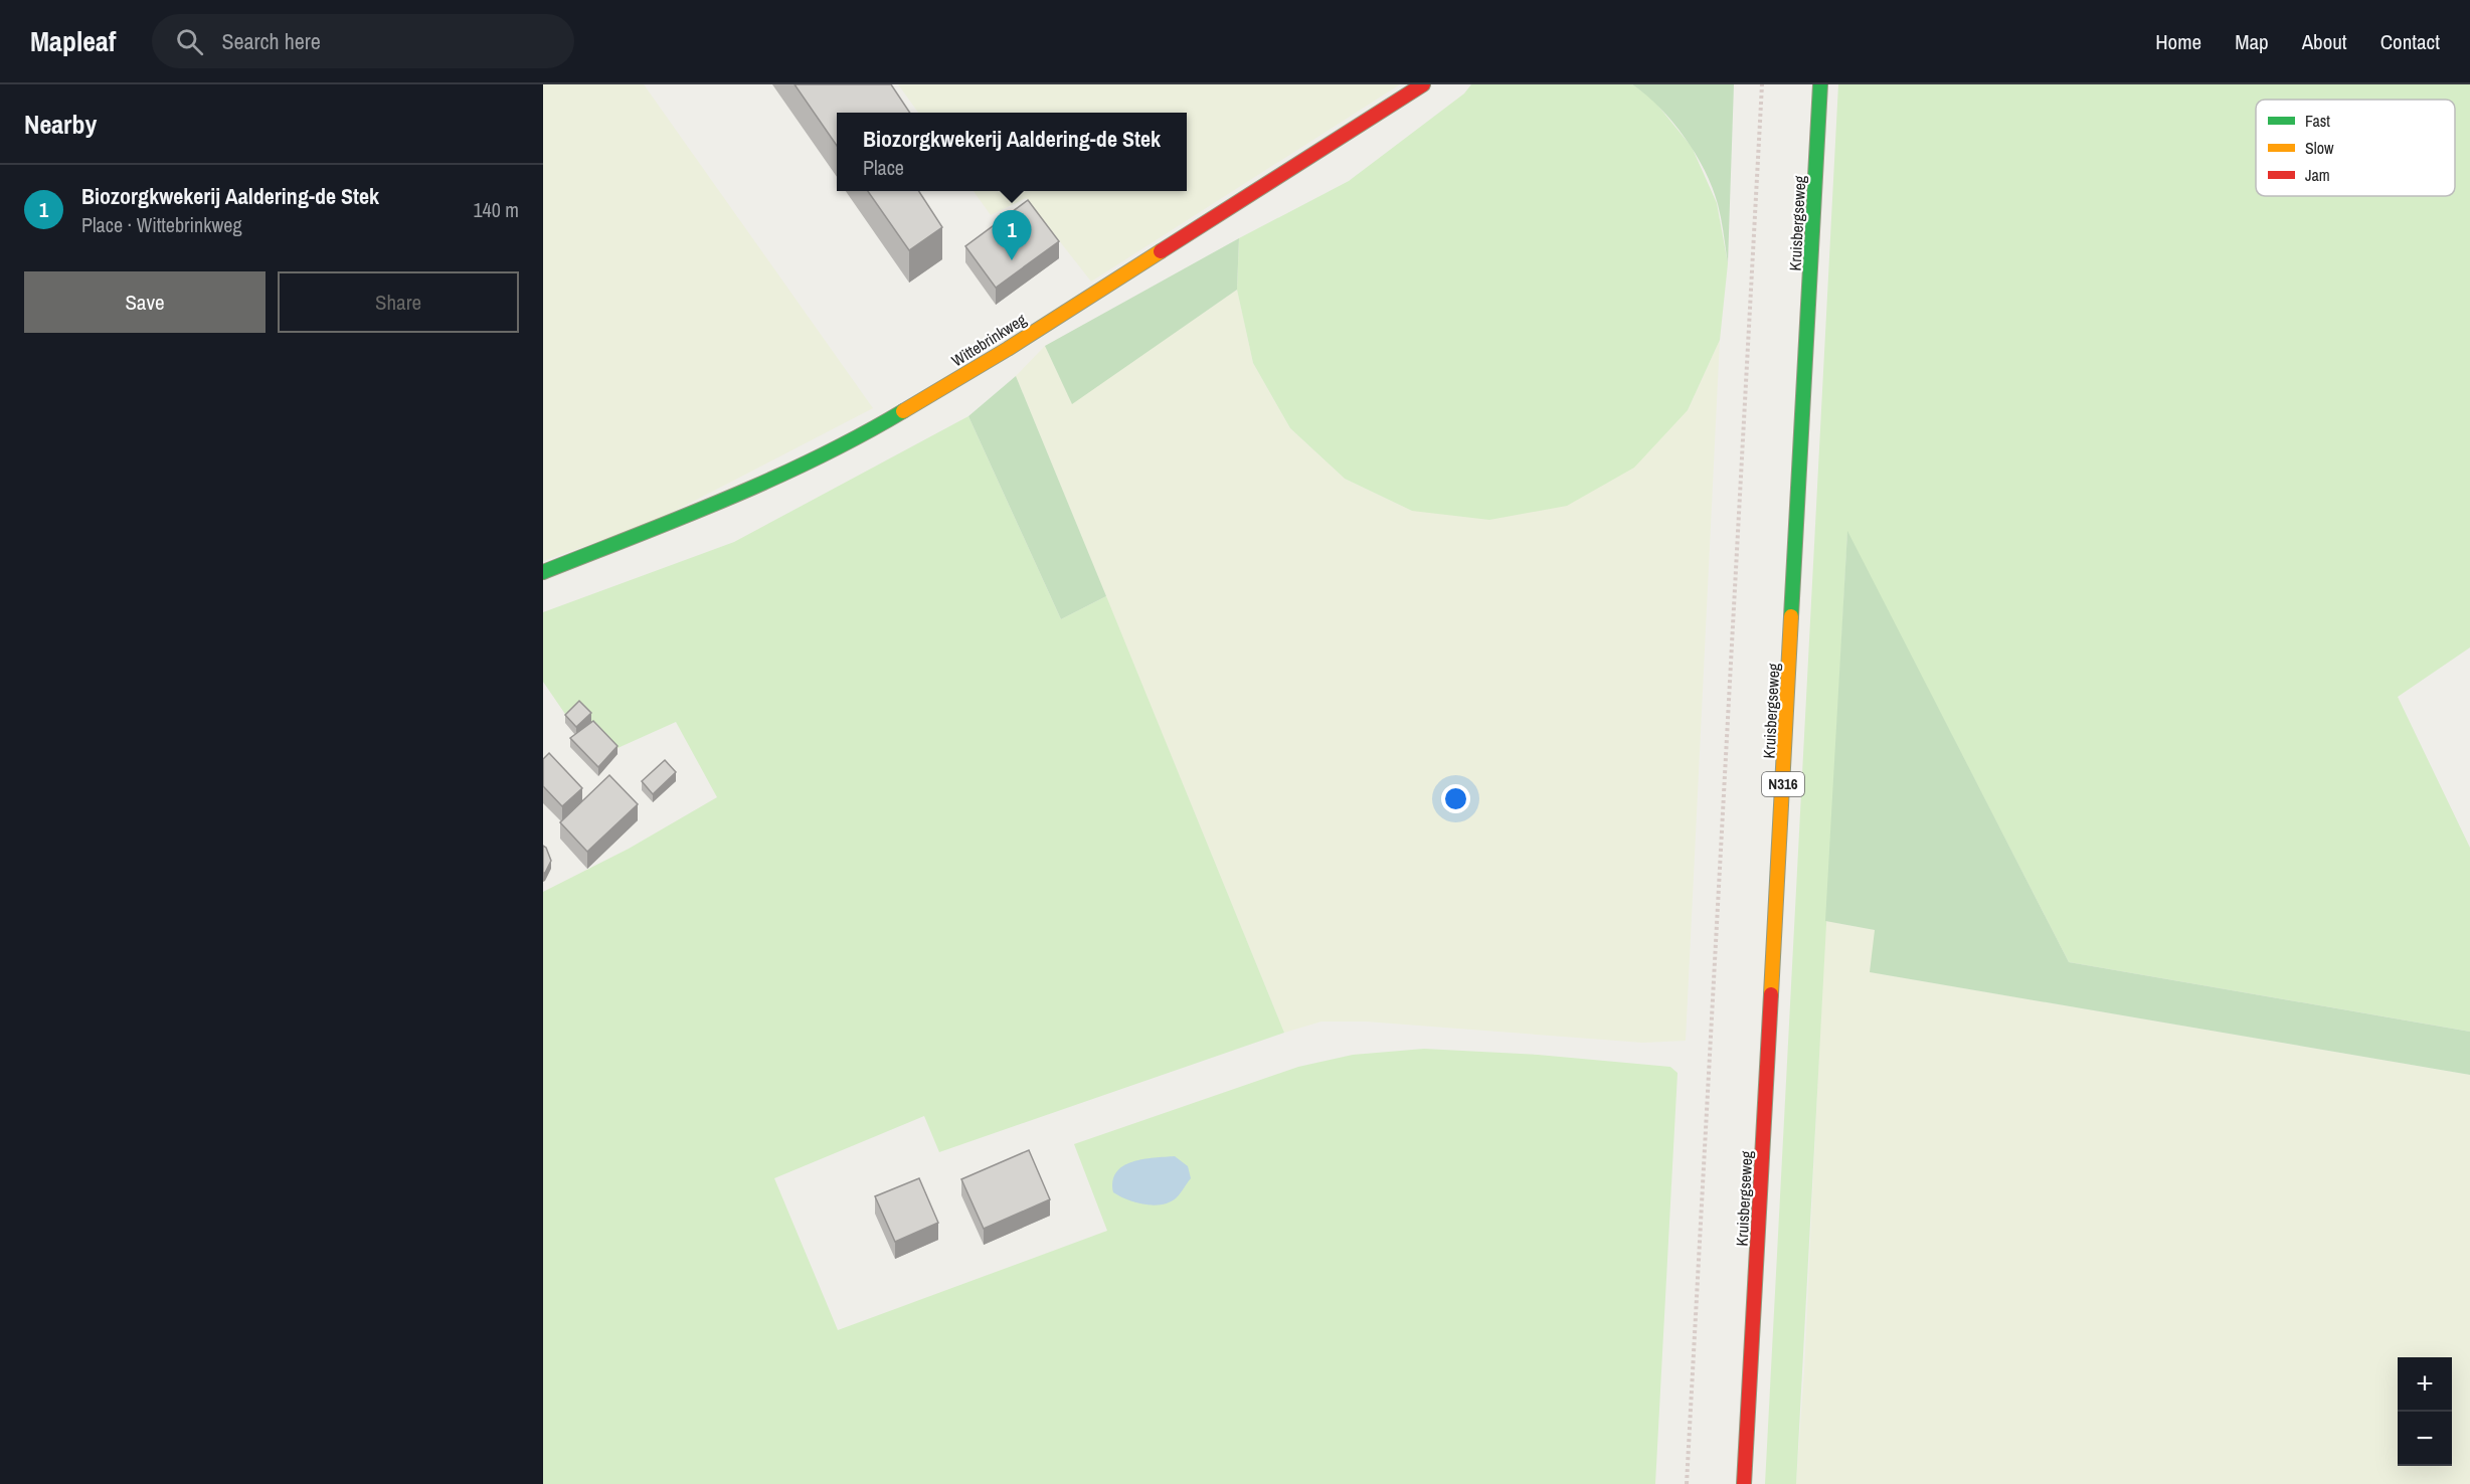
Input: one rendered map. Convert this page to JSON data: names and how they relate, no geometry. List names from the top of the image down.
{
  "streets": {
    "main road": ["Kruisbergseweg", "Wittebrinkweg", "N316"]
  },
  "legend": ["Fast", "Slow", "Jam"],
  "page": {
    "header": "Mapleaf",
    "search": "Search here",
    "nav": [
      "Home",
      "Map",
      "About",
      "Contact"
    ],
    "heading": "Nearby",
    "popup": ["Biozorgkwekerij Aaldering-de Stek", "Place"],
    "list": [
      {
        "mark": "1",
        "name": "Biozorgkwekerij Aaldering-de Stek",
        "note": "Place · Wittebrinkweg",
        "value": "140 m"
      }
    ],
    "pins": "1",
    "buttons": ["Save", "Share"],
    "map_buttons": ["+", "−"]
  }
}
